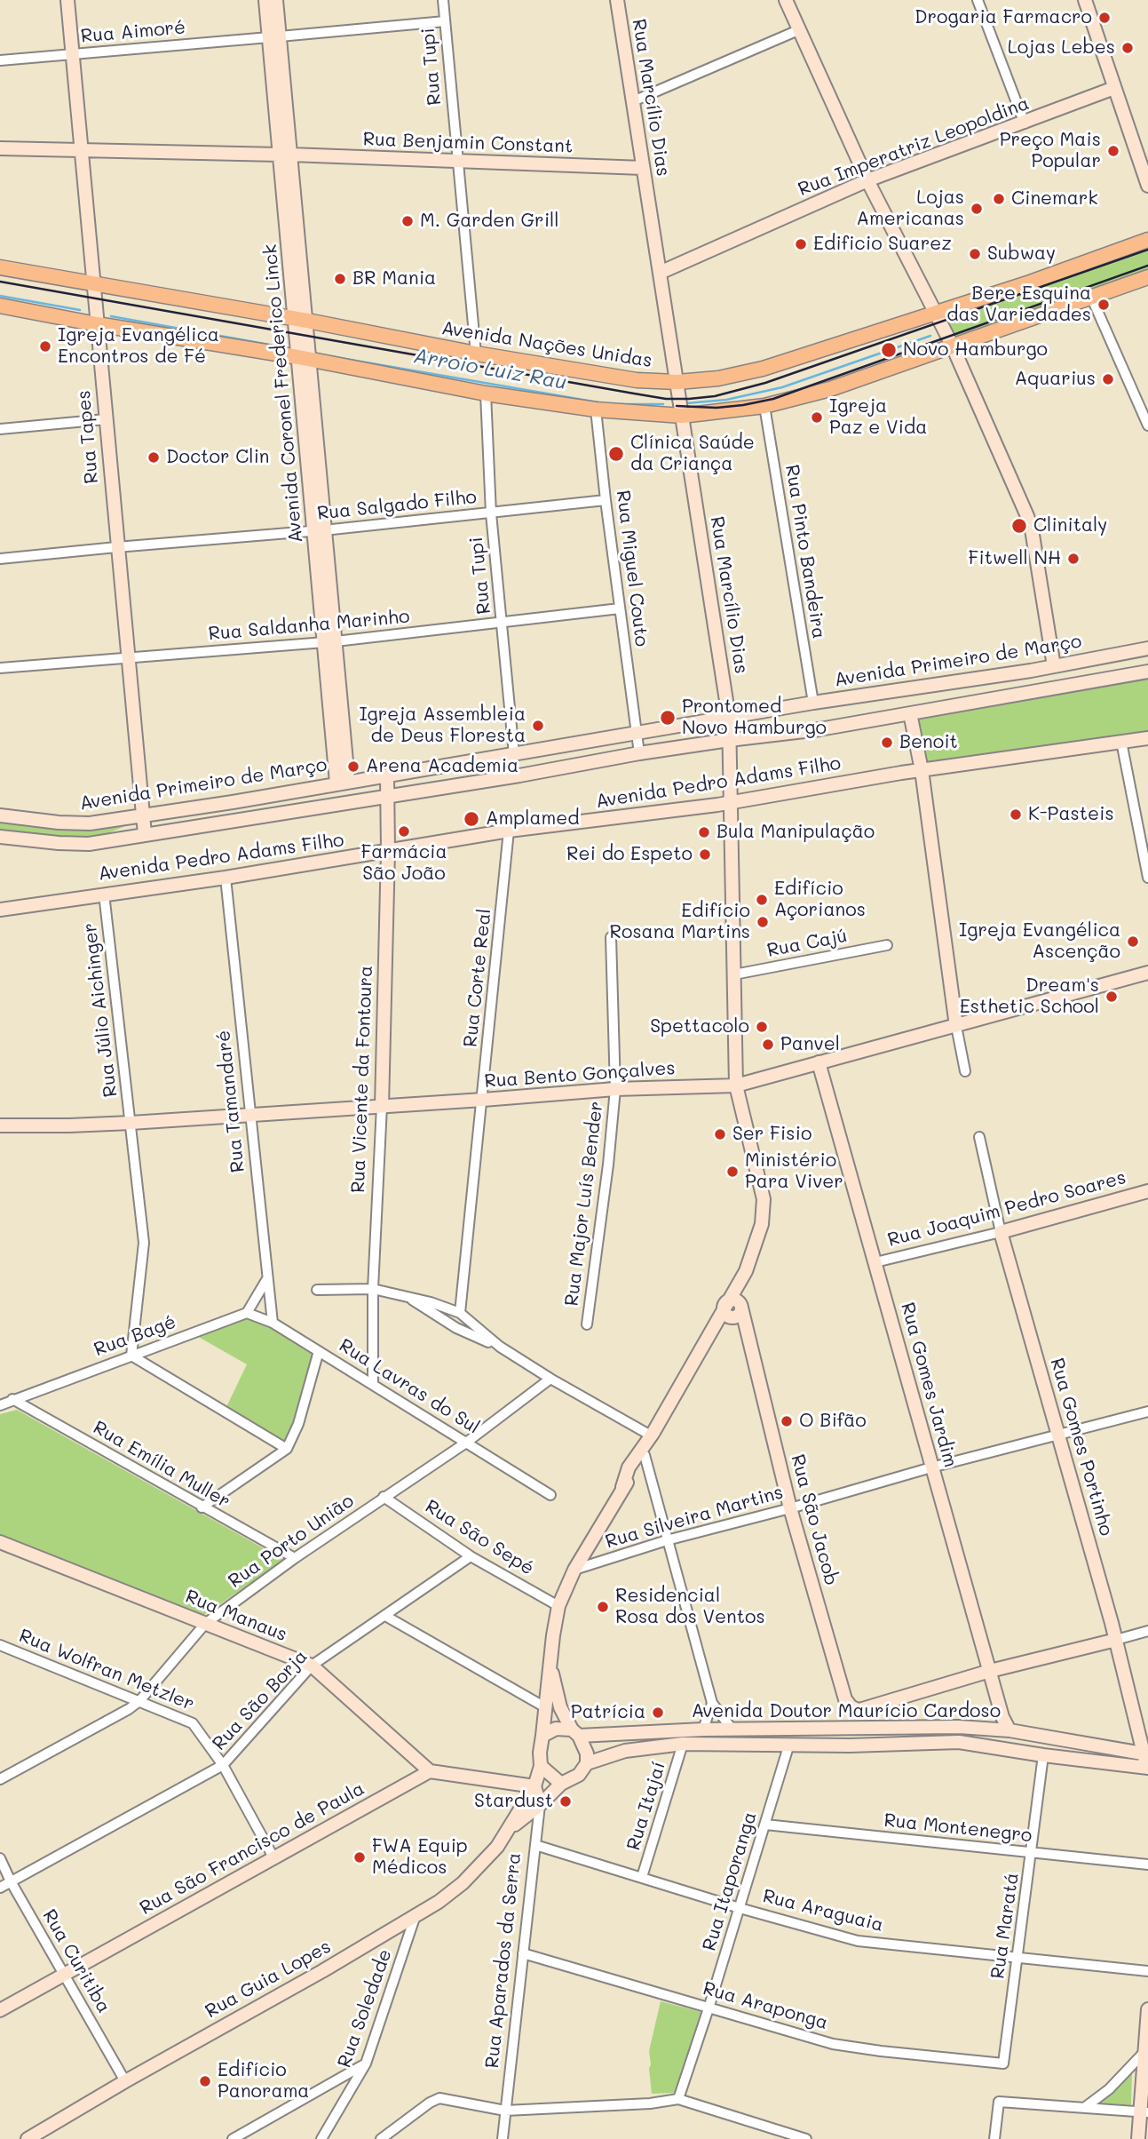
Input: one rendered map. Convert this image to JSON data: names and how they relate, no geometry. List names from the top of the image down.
{
  "streets": {
    "main road": [
      "Rua Marcílio Dias",
      "Rua Benjamin Constant",
      "Rua Imperatriz Leopoldina",
      "Avenida Nações Unidas",
      "Avenida Coronel Frederico Linck",
      "Rua Tapes",
      "Avenida Primeiro de Março",
      "Avenida Pedro Adams Filho",
      "Rua Bento Gonçalves",
      "Rua Vicente da Fontoura",
      "Rua Joaquim Pedro Soares",
      "Rua Gomes Jardim",
      "Rua Gomes Portinho",
      "Rua São Jacob",
      "Rua Manaus",
      "Avenida Doutor Maurício Cardoso",
      "Rua São Francisco de Paula",
      "Rua Aparados da Serra",
      "Rua Guia Lopes"
    ],
    "street": [
      "Rua Aimoré",
      "Rua Tupi",
      "Rua Salgado Filho",
      "Rua Pinto Bandeira",
      "Rua Miguel Couto",
      "Rua Saldanha Marinho",
      "Rua Cajú",
      "Rua Corte Real",
      "Rua Júlio Aichinger",
      "Rua Tamandaré",
      "Rua Major Luís Bender",
      "Rua Bagé",
      "Rua Lavras do Sul",
      "Rua Emília Muller",
      "Rua Silveira Martins",
      "Rua São Sepé",
      "Rua Porto União",
      "Rua Wolfran Metzler",
      "Rua São Borja",
      "Rua Itajaí",
      "Rua Montenegro",
      "Rua Itaporanga",
      "Rua Araguaia",
      "Rua Maratá",
      "Rua Curitiba",
      "Rua Araponga",
      "Rua Soledade"
    ]
  },
  "crossings": [
    ["Rua Aimoré", "Rua Tupi"],
    ["Rua Aimoré", "Avenida Coronel Frederico Linck"],
    ["Rua Aimoré", "Rua Tapes"],
    ["Rua Tupi", "Rua Benjamin Constant"],
    ["Rua Tupi", "Avenida Nações Unidas"],
    ["Rua Tupi", "Rua Salgado Filho"],
    ["Rua Tupi", "Rua Saldanha Marinho"],
    ["Rua Tupi", "Avenida Primeiro de Março"],
    ["Rua Marcílio Dias", "Rua Benjamin Constant"],
    ["Rua Marcílio Dias", "Rua Imperatriz Leopoldina"],
    ["Rua Marcílio Dias", "Avenida Nações Unidas"],
    ["Rua Marcílio Dias", "Avenida Primeiro de Março"],
    ["Rua Marcílio Dias", "Avenida Pedro Adams Filho"],
    ["Rua Marcílio Dias", "Rua Cajú"],
    ["Rua Marcílio Dias", "Rua Bento Gonçalves"],
    ["Rua Marcílio Dias", "Rua Silveira Martins"],
    ["Rua Marcílio Dias", "Rua São Jacob"],
    ["Rua Marcílio Dias", "Rua São Sepé"],
    ["Rua Marcílio Dias", "Avenida Doutor Maurício Cardoso"],
    ["Rua Marcílio Dias", "Rua Guia Lopes"],
    ["Rua Benjamin Constant", "Avenida Coronel Frederico Linck"],
    ["Rua Benjamin Constant", "Rua Tapes"],
    ["Avenida Nações Unidas", "Avenida Coronel Frederico Linck"],
    ["Avenida Nações Unidas", "Rua Tapes"],
    ["Avenida Coronel Frederico Linck", "Rua Salgado Filho"],
    ["Avenida Coronel Frederico Linck", "Rua Saldanha Marinho"],
    ["Avenida Coronel Frederico Linck", "Avenida Primeiro de Março"],
    ["Rua Tapes", "Rua Salgado Filho"],
    ["Rua Tapes", "Rua Saldanha Marinho"],
    ["Rua Tapes", "Avenida Primeiro de Março"],
    ["Rua Salgado Filho", "Rua Miguel Couto"],
    ["Rua Pinto Bandeira", "Avenida Primeiro de Março"],
    ["Rua Miguel Couto", "Rua Saldanha Marinho"],
    ["Rua Miguel Couto", "Avenida Primeiro de Março"],
    ["Avenida Primeiro de Março", "Rua Vicente da Fontoura"],
    ["Avenida Pedro Adams Filho", "Rua Corte Real"],
    ["Avenida Pedro Adams Filho", "Rua Júlio Aichinger"],
    ["Avenida Pedro Adams Filho", "Rua Vicente da Fontoura"],
    ["Avenida Pedro Adams Filho", "Rua Tamandaré"],
    ["Rua Corte Real", "Rua Bento Gonçalves"],
    ["Rua Júlio Aichinger", "Rua Bento Gonçalves"],
    ["Rua Júlio Aichinger", "Rua Bagé"],
    ["Rua Bento Gonçalves", "Rua Vicente da Fontoura"],
    ["Rua Bento Gonçalves", "Rua Tamandaré"],
    ["Rua Bento Gonçalves", "Rua Major Luís Bender"],
    ["Rua Bento Gonçalves", "Rua Gomes Jardim"],
    ["Rua Vicente da Fontoura", "Rua Lavras do Sul"],
    ["Rua Tamandaré", "Rua Lavras do Sul"],
    ["Rua Joaquim Pedro Soares", "Rua Gomes Jardim"],
    ["Rua Joaquim Pedro Soares", "Rua Gomes Portinho"],
    ["Rua Bagé", "Rua Lavras do Sul"],
    ["Rua Bagé", "Rua Emília Muller"],
    ["Rua Gomes Jardim", "Rua Silveira Martins"],
    ["Rua Gomes Jardim", "Rua São Jacob"],
    ["Rua Gomes Jardim", "Avenida Doutor Maurício Cardoso"],
    ["Rua Lavras do Sul", "Rua Porto União"],
    ["Rua Gomes Portinho", "Rua Silveira Martins"],
    ["Rua Gomes Portinho", "Avenida Doutor Maurício Cardoso"],
    ["Rua Emília Muller", "Rua Porto União"],
    ["Rua Silveira Martins", "Rua São Jacob"],
    ["Rua São Sepé", "Rua Porto União"],
    ["Rua São Sepé", "Rua São Borja"],
    ["Rua Porto União", "Rua Manaus"],
    ["Rua Porto União", "Rua Wolfran Metzler"],
    ["Rua Manaus", "Rua São Borja"],
    ["Rua Manaus", "Rua São Francisco de Paula"],
    ["Rua Wolfran Metzler", "Rua São Borja"],
    ["Rua Wolfran Metzler", "Rua São Francisco de Paula"],
    ["Rua São Borja", "Rua Curitiba"],
    ["Avenida Doutor Maurício Cardoso", "Rua Itajaí"],
    ["Avenida Doutor Maurício Cardoso", "Rua Itaporanga"],
    ["Avenida Doutor Maurício Cardoso", "Rua Maratá"],
    ["Avenida Doutor Maurício Cardoso", "Rua Guia Lopes"],
    ["Rua Itajaí", "Rua Araguaia"],
    ["Rua Montenegro", "Rua Itaporanga"],
    ["Rua Montenegro", "Rua Maratá"],
    ["Rua São Francisco de Paula", "Rua Curitiba"],
    ["Rua Itaporanga", "Rua Araguaia"],
    ["Rua Itaporanga", "Rua Araponga"],
    ["Rua Araguaia", "Rua Maratá"],
    ["Rua Araguaia", "Rua Aparados da Serra"],
    ["Rua Maratá", "Rua Araponga"],
    ["Rua Aparados da Serra", "Rua Guia Lopes"],
    ["Rua Aparados da Serra", "Rua Araponga"],
    ["Rua Curitiba", "Rua Guia Lopes"],
    ["Rua Guia Lopes", "Rua Soledade"]
  ],
  "water": ["Arroio Luiz Rau"],
  "places": [
    "Drogaria Farmacro",
    "Lojas Lebes",
    "Preço Mais Popular",
    "Cinemark",
    "Lojas Americanas",
    "M. Garden Grill",
    "Edificio Suarez",
    "Subway",
    "BR Mania",
    "Bere Esquina das Variedades",
    "Igreja Evangélica Encontros de Fé",
    "Novo Hamburgo",
    "Aquarius",
    "Igreja Paz e Vida",
    "Clínica Saúde da Criança",
    "Doctor Clin",
    "Clinitaly",
    "Fitwell NH",
    "Prontomed Novo Hamburgo",
    "Igreja Assembleia de Deus Floresta",
    "Benoit",
    "Arena Academia",
    "K-Pasteis",
    "Amplamed",
    "Farmácia São João",
    "Bula Manipulação",
    "Rei do Espeto",
    "Edifício Açorianos",
    "Edifício Rosana Martins",
    "Igreja Evangélica Ascenção",
    "Dream's Esthetic School",
    "Spettacolo",
    "Panvel",
    "Ser Fisio",
    "Ministério Para Viver",
    "O Bifão",
    "Residencial Rosa dos Ventos",
    "Patrícia",
    "Stardust",
    "FWA Equip Médicos",
    "Edifício Panorama"
  ]
}
